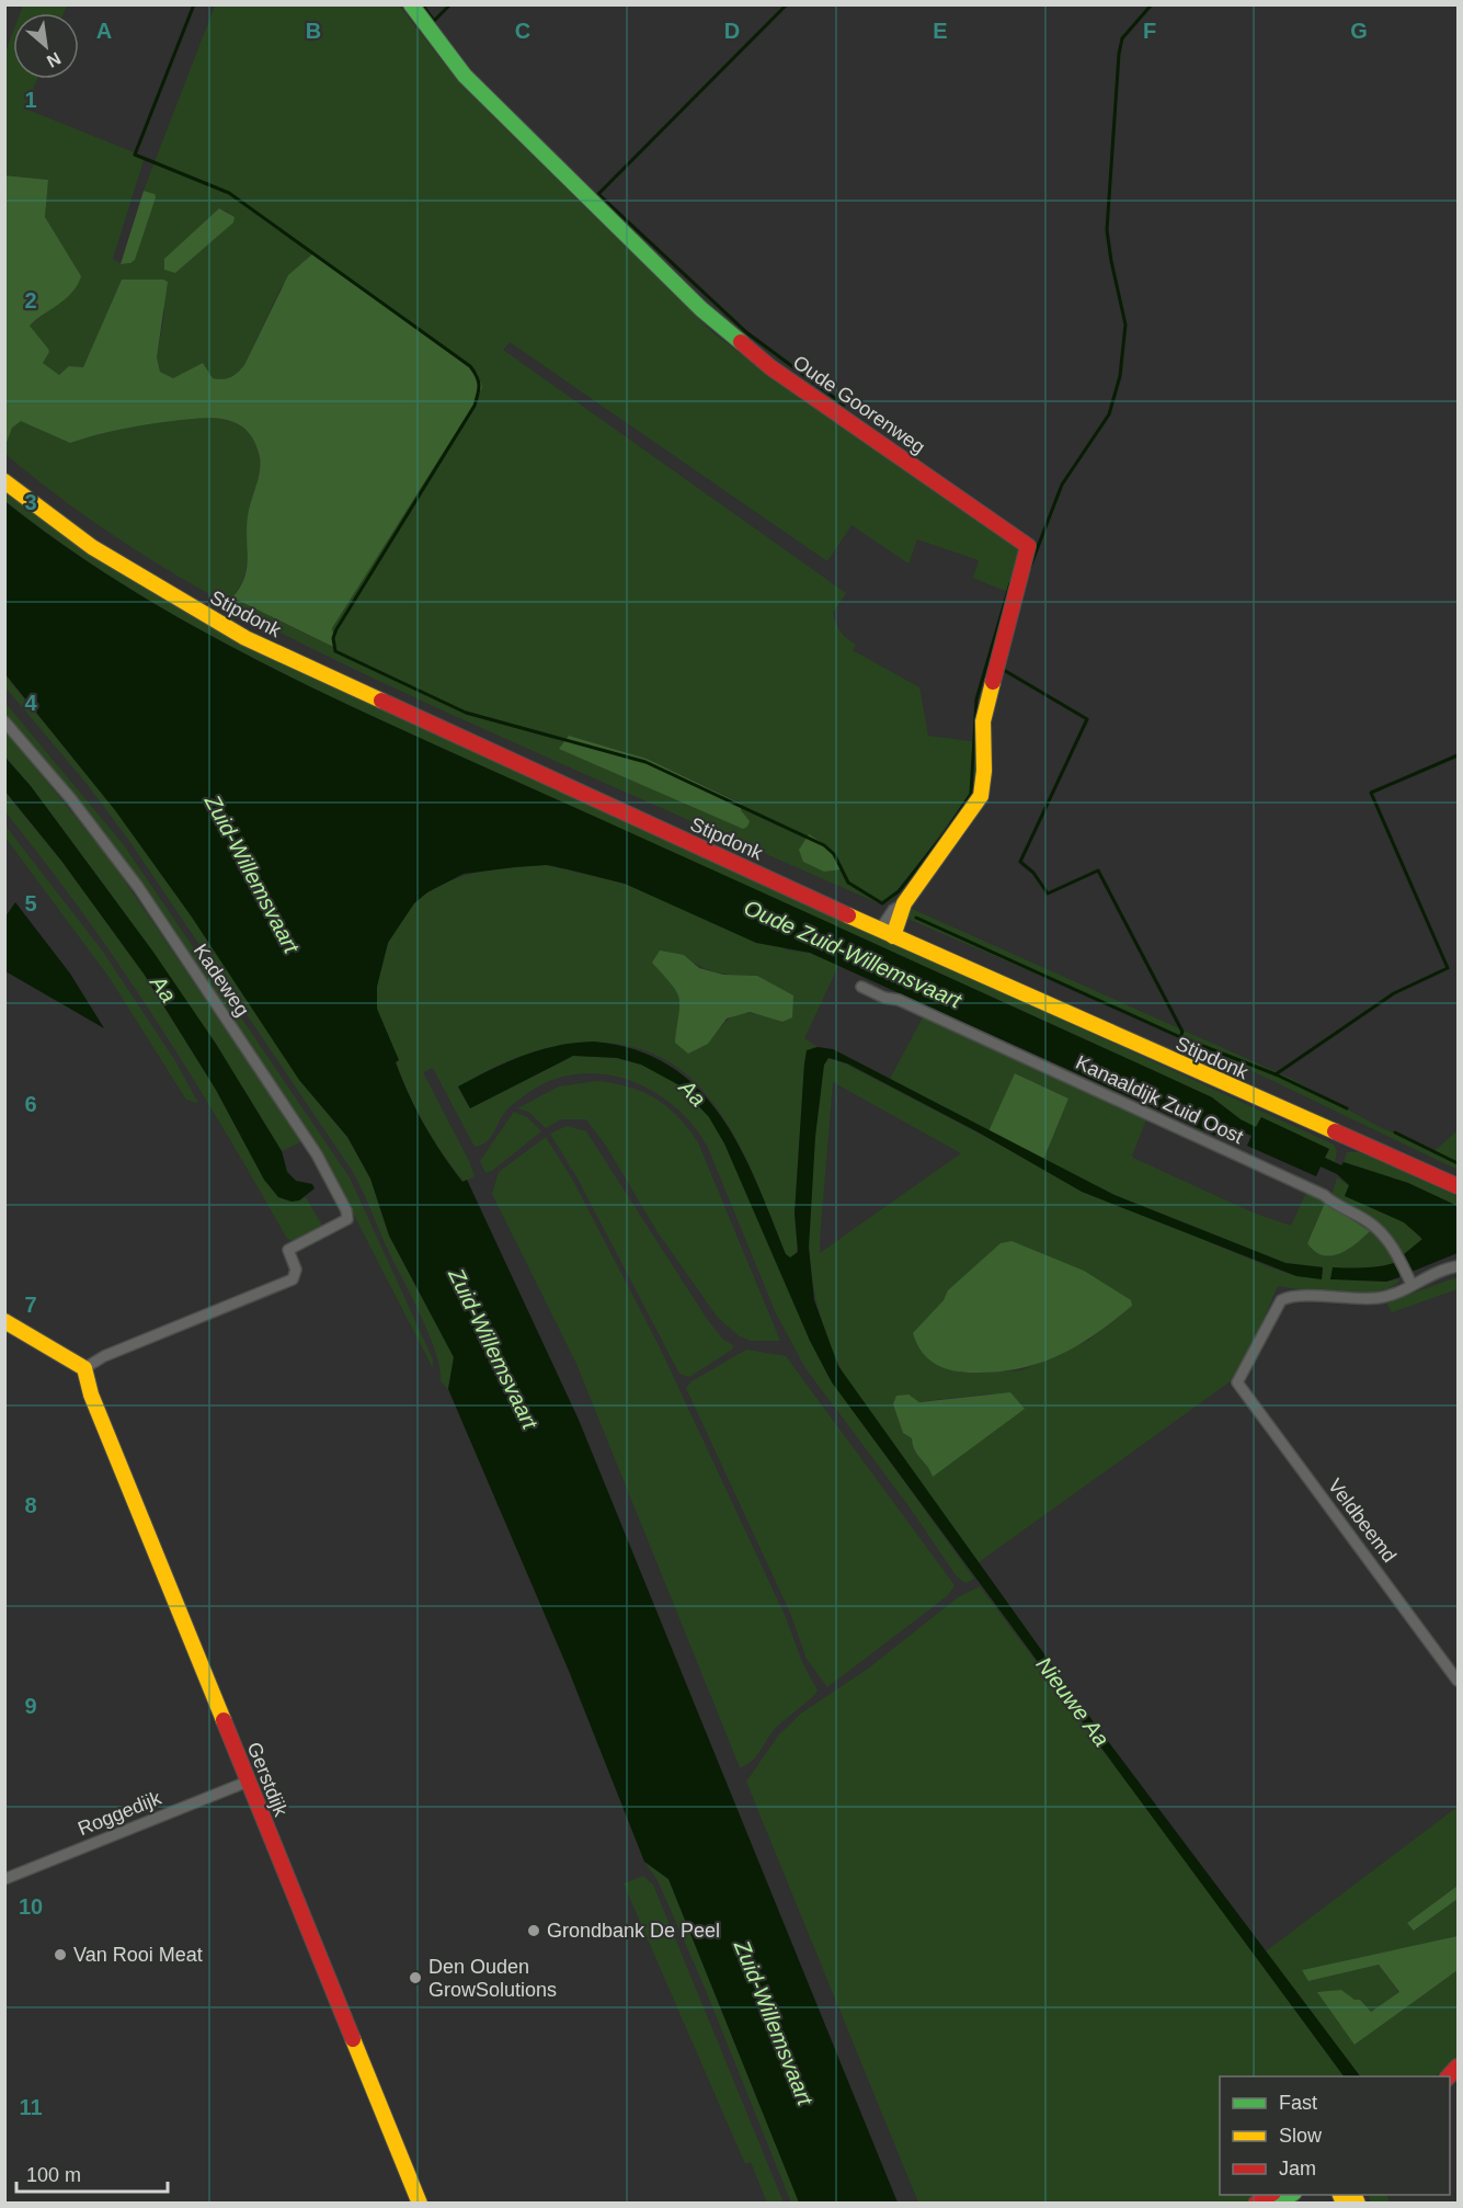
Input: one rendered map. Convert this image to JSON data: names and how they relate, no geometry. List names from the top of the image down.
{
  "streets": {
    "street": [
      "Oude Goorenweg",
      "Stipdonk",
      "Kadeweg",
      "Kanaaldijk Zuid Oost",
      "Veldbeemd",
      "Gerstdijk",
      "Roggedijk"
    ]
  },
  "crossings": [
    ["Oude Goorenweg", "Stipdonk"],
    ["Kadeweg", "Gerstdijk"],
    ["Kanaaldijk Zuid Oost", "Veldbeemd"],
    ["Gerstdijk", "Roggedijk"]
  ],
  "water": [
    "Zuid-Willemsvaart",
    "Oude Zuid-Willemsvaart",
    "Aa",
    "Nieuwe Aa"
  ],
  "places": ["Grondbank De Peel", "Van Rooi Meat", "Den Ouden GrowSolutions"],
  "legend": ["Fast", "Slow", "Jam"],
  "scale_bar": "100 m",
  "north": "bottom right",
  "grid": {
    "columns": [
      "A",
      "B",
      "C",
      "D",
      "E",
      "F",
      "G"
    ],
    "rows": [
      "1",
      "2",
      "3",
      "4",
      "5",
      "6",
      "7",
      "8",
      "9",
      "10",
      "11"
    ]
  }
}
